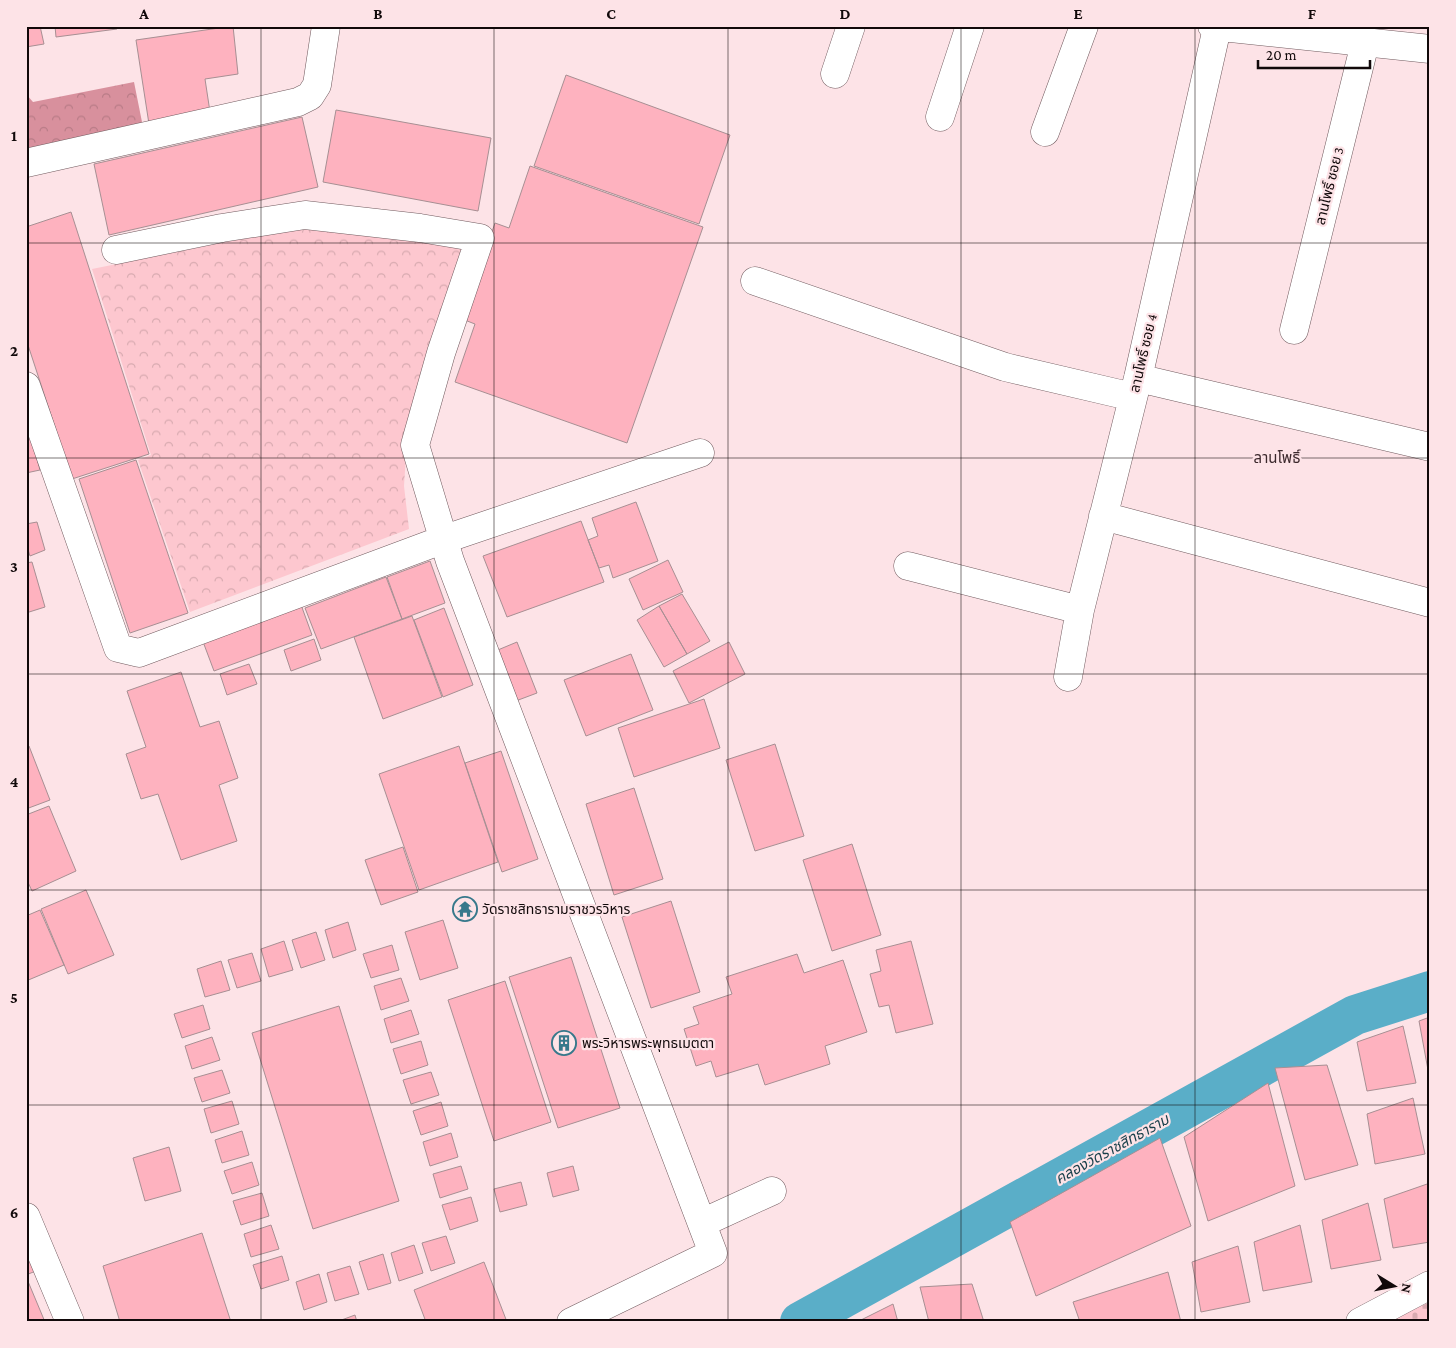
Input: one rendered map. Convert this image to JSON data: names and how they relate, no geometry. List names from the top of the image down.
{
  "streets": {
    "street": ["ลานโพธิ์ ซอย 3", "ลานโพธิ์ ซอย 4"]
  },
  "districts": ["ลานโพธิ์"],
  "water": ["คลองวัดราชสิทธาราม"],
  "places": {
    "temple": ["วัดราชสิทธารามราชวรวิหาร"],
    "building": ["พระวิหารพระพุทธเมตตา"]
  },
  "scale_bar": "20 m",
  "north": "right",
  "grid": {
    "columns": [
      "A",
      "B",
      "C",
      "D",
      "E",
      "F"
    ],
    "rows": [
      "1",
      "2",
      "3",
      "4",
      "5",
      "6"
    ]
  }
}
